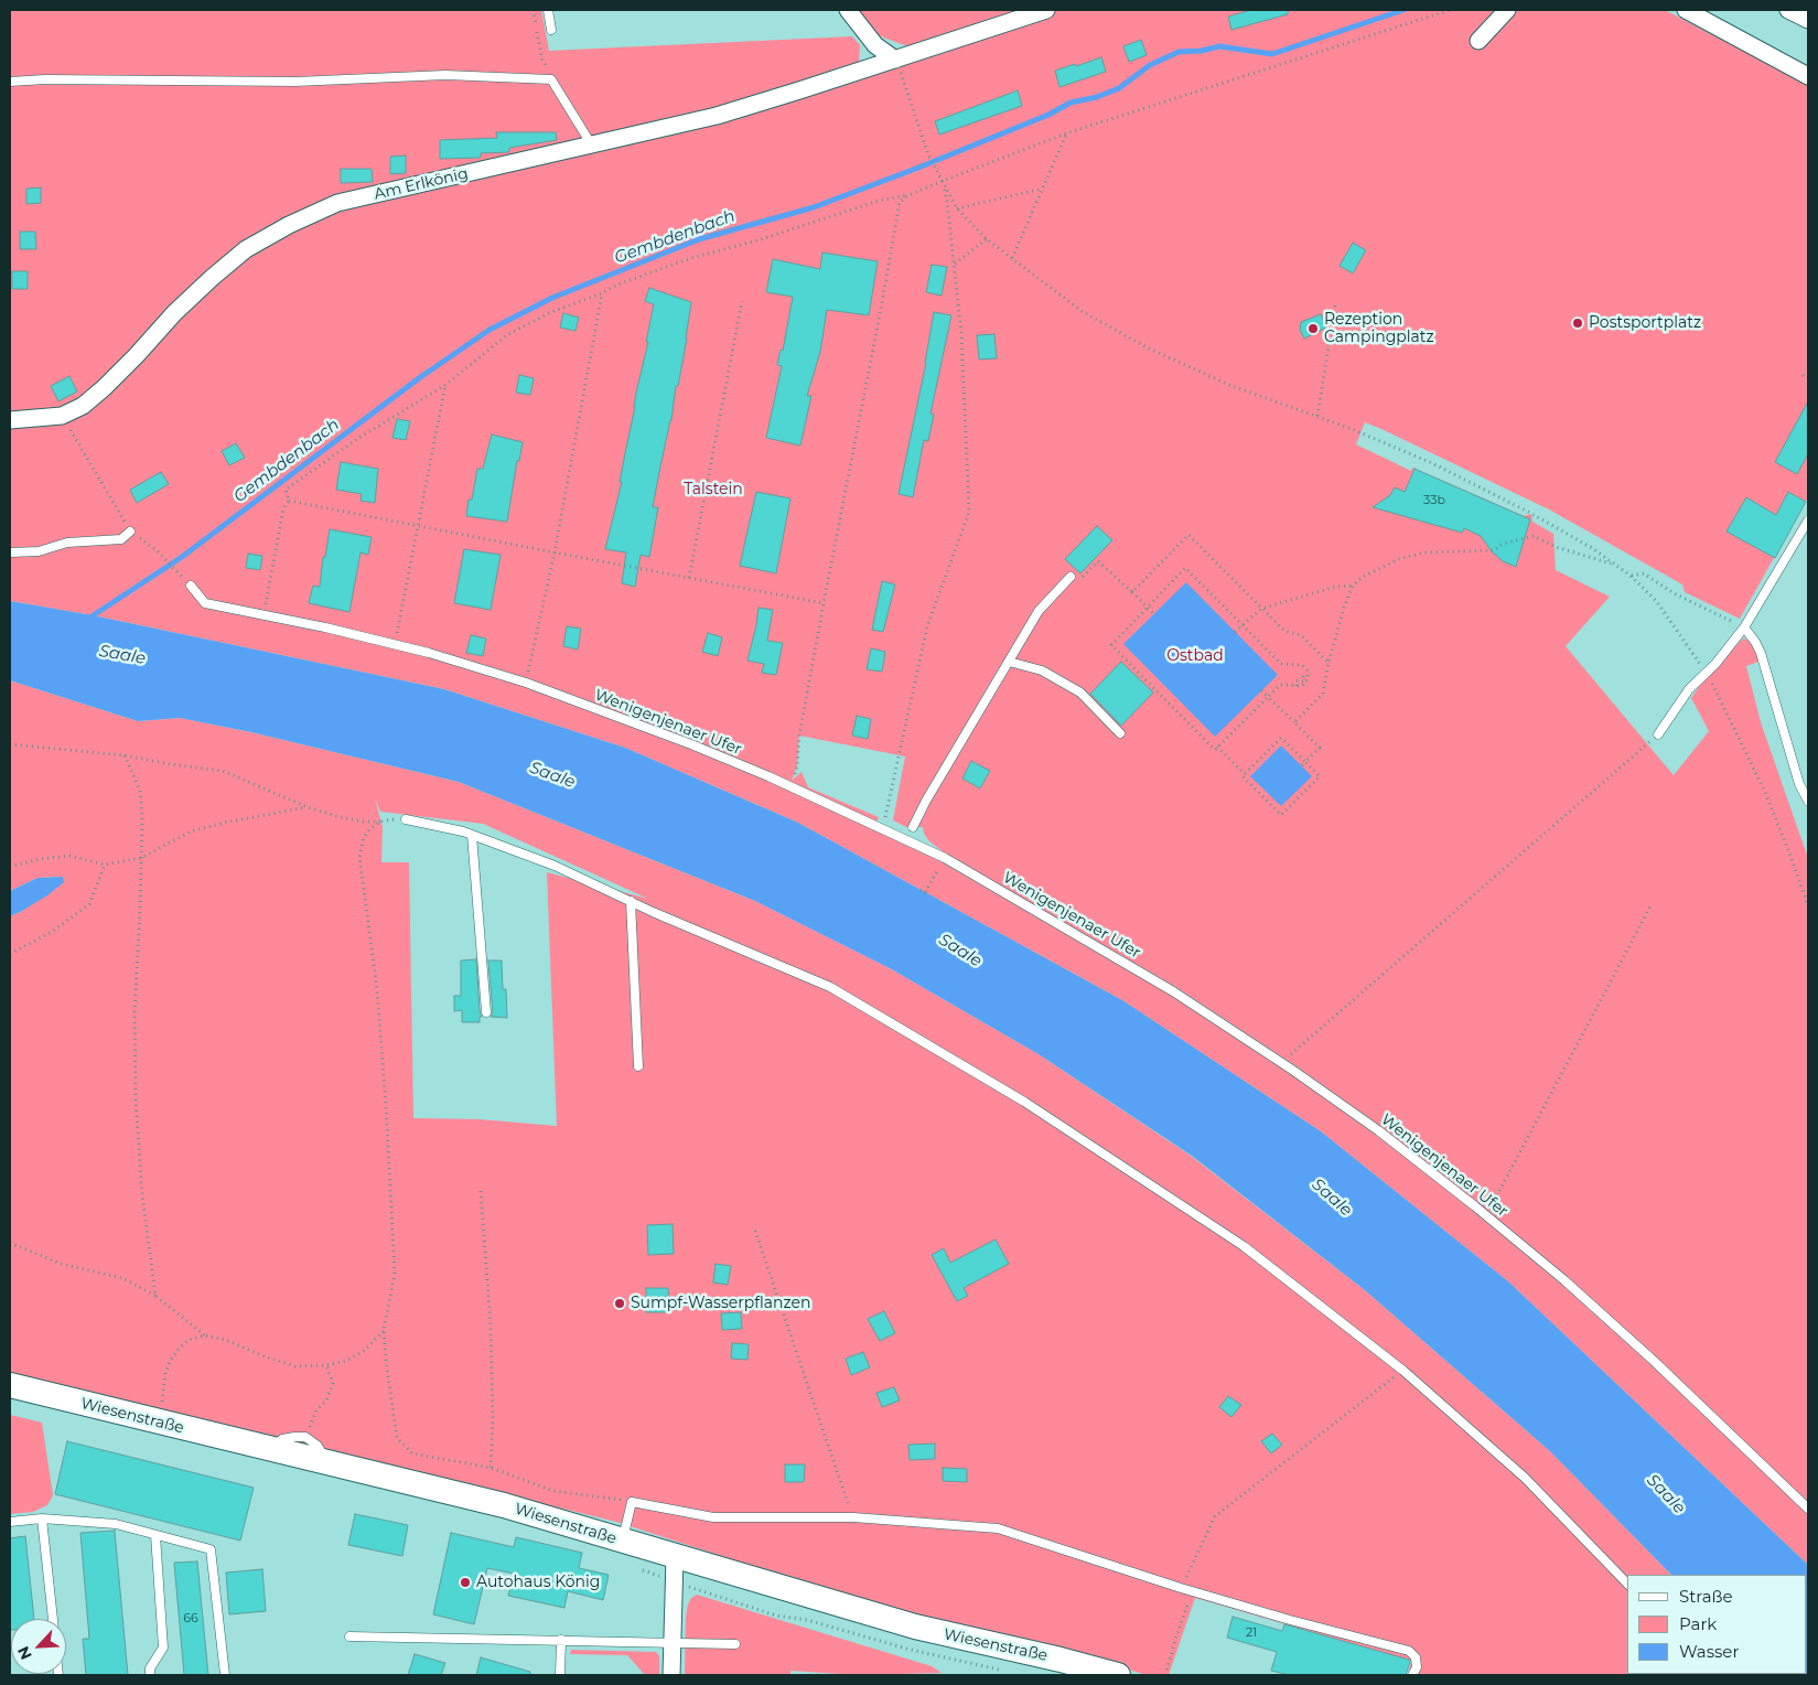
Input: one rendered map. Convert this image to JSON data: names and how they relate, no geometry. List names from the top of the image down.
{
  "streets": {
    "street": ["Am Erlkönig", "Wiesenstraße"],
    "lane": ["Wenigenjenaer Ufer"]
  },
  "water": ["Gembdenbach", "Saale"],
  "parks": ["Talstein", "Ostbad"],
  "places": [
    "Postsportplatz",
    "Rezeption Campingplatz",
    "Sumpf-Wasserpflanzen",
    "Autohaus König"
  ],
  "house_numbers": ["33b", "66", "21"],
  "legend": ["Straße", "Park", "Wasser"],
  "north": "bottom left"
}
